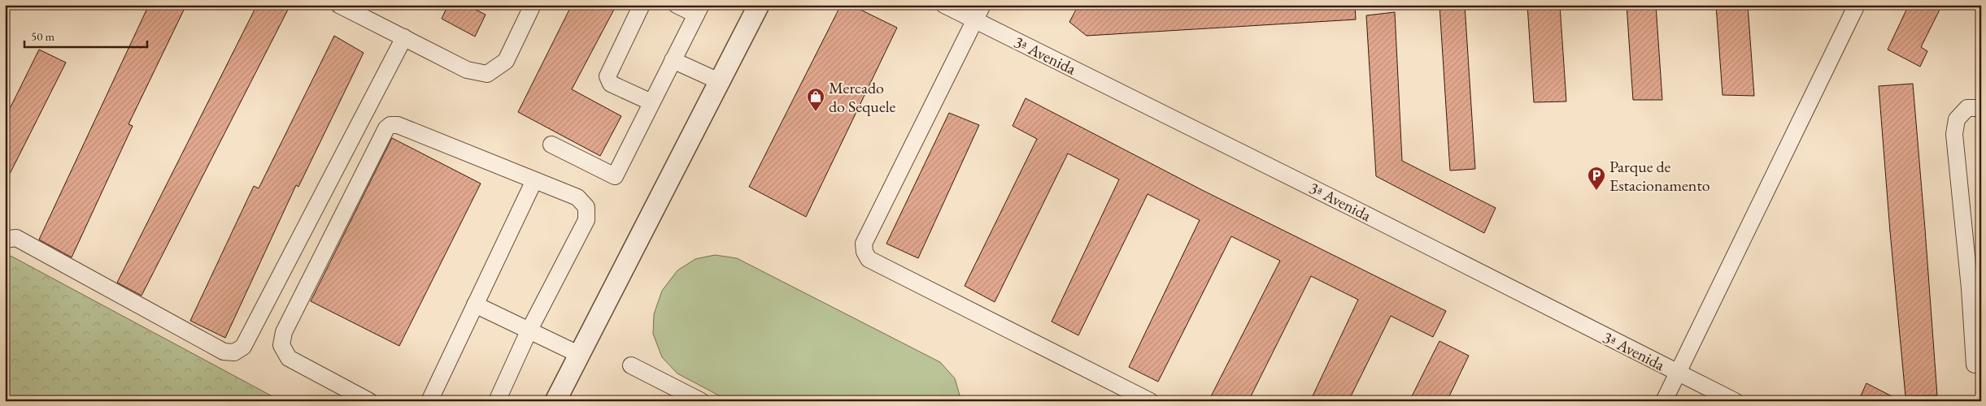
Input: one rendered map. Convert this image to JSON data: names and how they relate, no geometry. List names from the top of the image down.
{
  "streets": {
    "street": ["3ª Avenida"]
  },
  "places": {
    "shop": ["Mercado do Sequele"],
    "parking": ["Parque de Estacionamento"]
  },
  "scale_bar": "50 m"
}
